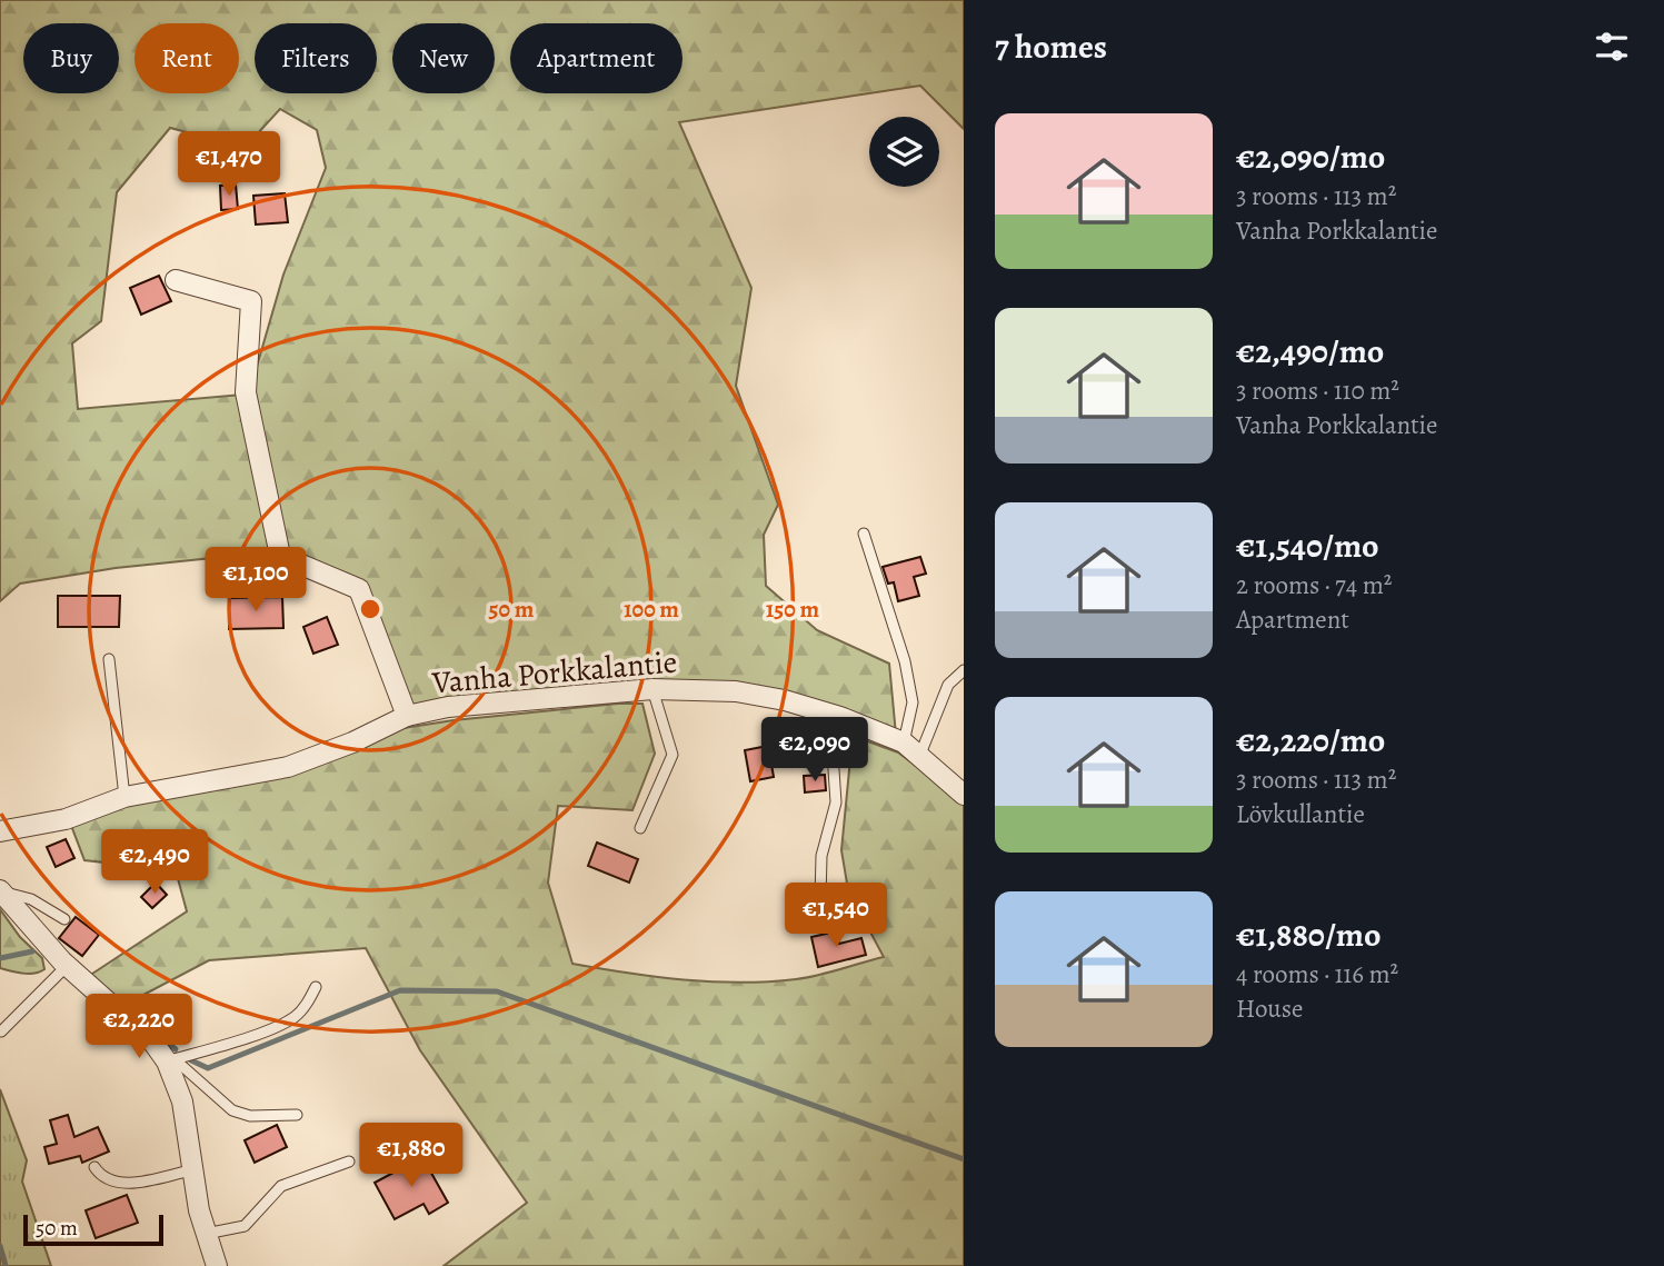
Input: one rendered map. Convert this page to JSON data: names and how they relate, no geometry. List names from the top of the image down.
{
  "streets": {
    "street": ["Vanha Porkkalantie"]
  },
  "scale_bar": "50 m",
  "page": {
    "heading": "7 homes",
    "chip": [
      "Buy",
      "Rent",
      "Filters",
      "New",
      "Apartment"
    ],
    "list": [
      {
        "name": "€2,090/mo",
        "note": "3 rooms · 113 m² · Vanha Porkkalantie"
      },
      {
        "name": "€2,490/mo",
        "note": "3 rooms · 110 m² · Vanha Porkkalantie"
      },
      {
        "name": "€1,540/mo",
        "note": "2 rooms · 74 m² · Apartment"
      },
      {
        "name": "€2,220/mo",
        "note": "3 rooms · 113 m² · Lövkullantie"
      },
      {
        "name": "€1,880/mo",
        "note": "4 rooms · 116 m² · House"
      }
    ],
    "price": [
      "€1,470",
      "€1,100",
      "€2,090",
      "€2,490",
      "€1,540",
      "€2,220",
      "€1,880"
    ],
    "scale": "50 m"
  },
  "rings": ["50 m", "100 m", "150 m"]
}
